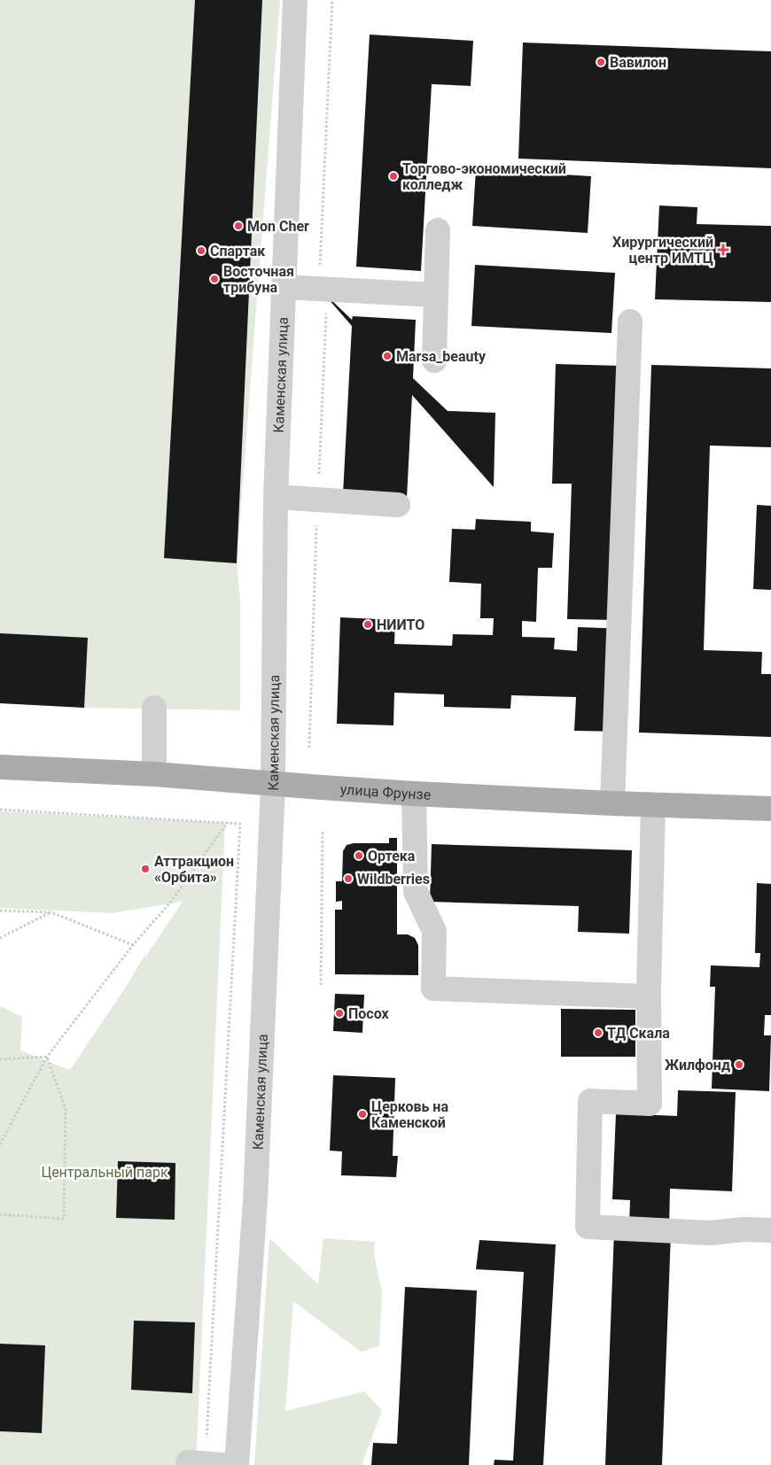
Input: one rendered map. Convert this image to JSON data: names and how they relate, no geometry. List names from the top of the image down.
{
  "streets": {
    "main road": ["улица Фрунзе"],
    "street": ["Каменская улица"]
  },
  "crossings": [
    ["Каменская улица", "улица Фрунзе"]
  ],
  "parks": ["Центральный парк"],
  "places": {
    "other": [
      "Вавилон",
      "Торгово-экономический колледж",
      "Mon Cher",
      "Спартак",
      "Восточная трибуна",
      "Marsa_beauty",
      "НИИТО",
      "Ортека",
      "Аттракцион «Орбита»",
      "Wildberries",
      "Посох",
      "ТД Скала",
      "Жилфонд",
      "Церковь на Каменской"
    ],
    "health": ["Хирургический центр ИМТЦ"]
  }
}
